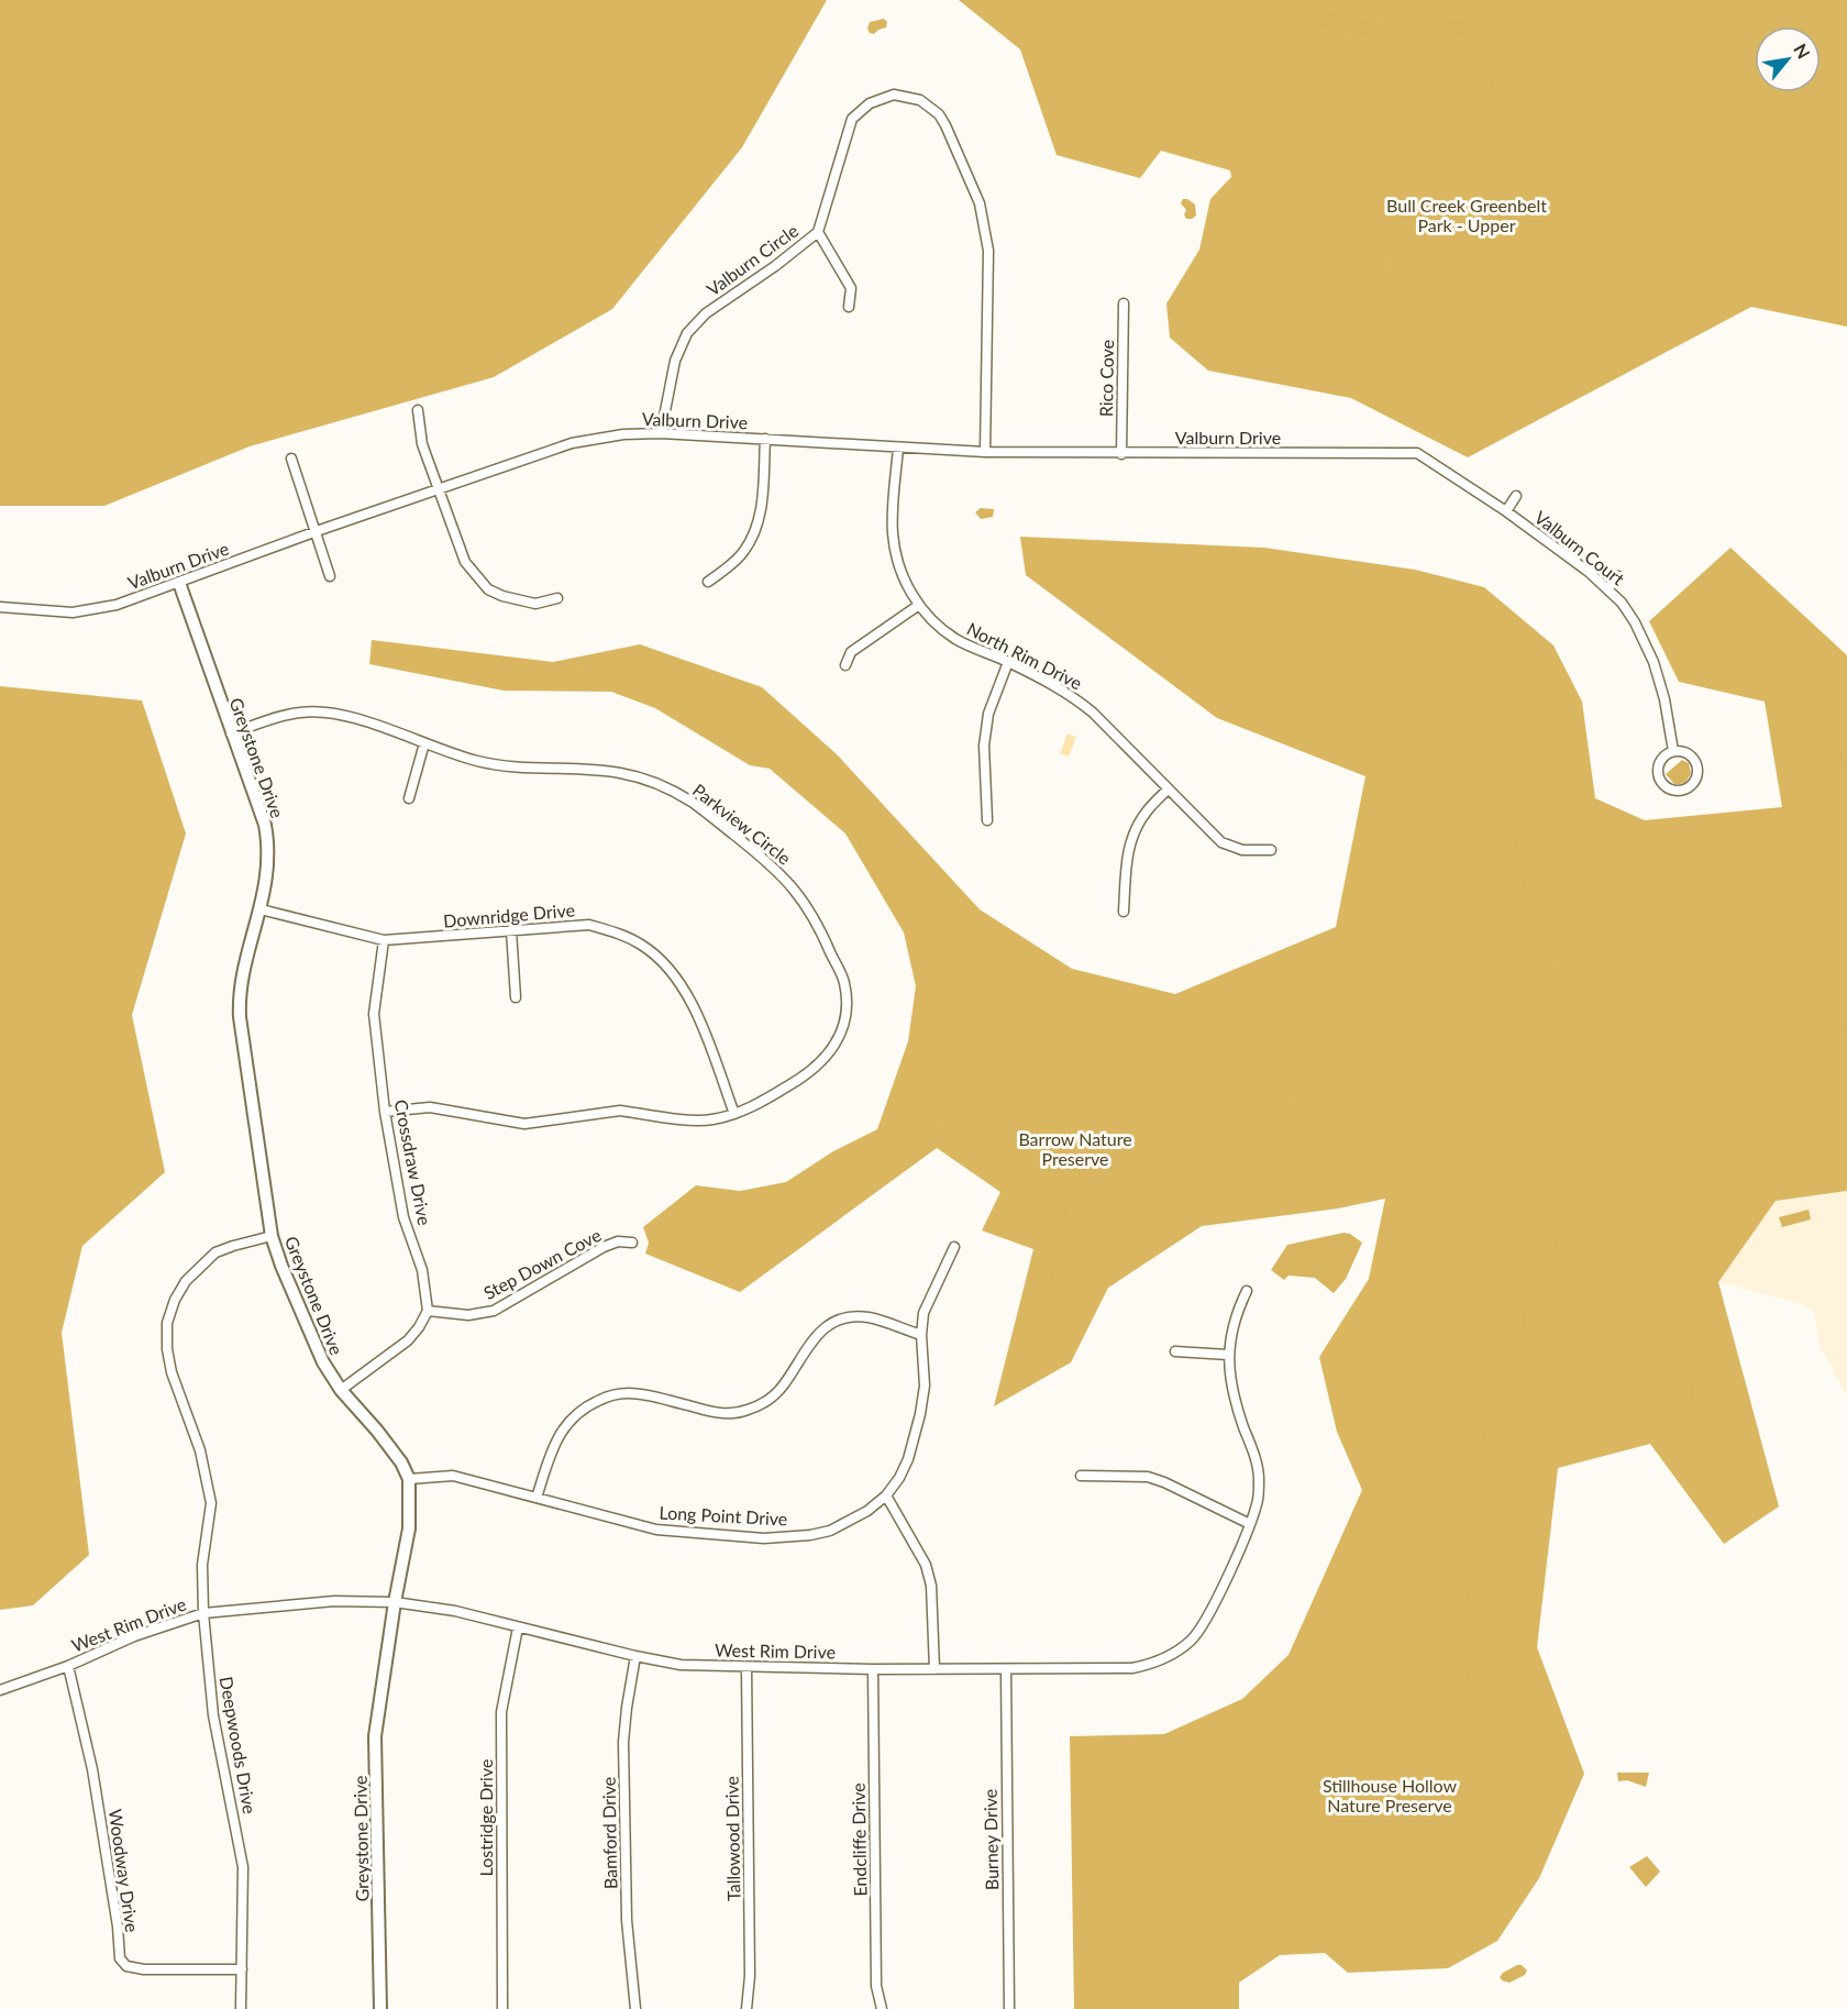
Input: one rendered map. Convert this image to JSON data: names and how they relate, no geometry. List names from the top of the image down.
{
  "streets": {
    "street": [
      "Valburn Circle",
      "Rico Cove",
      "Valburn Drive",
      "Valburn Court",
      "North Rim Drive",
      "Greystone Drive",
      "Parkview Circle",
      "Downridge Drive",
      "Crossdraw Drive",
      "Step Down Cove",
      "Long Point Drive",
      "West Rim Drive",
      "Deepwoods Drive",
      "Lostridge Drive",
      "Bamford Drive",
      "Tallowood Drive",
      "Endcliffe Drive",
      "Burney Drive",
      "Woodway Drive"
    ]
  },
  "crossings": [
    ["Valburn Circle", "Valburn Drive"],
    ["Rico Cove", "Valburn Drive"],
    ["Valburn Drive", "Valburn Court"],
    ["Valburn Drive", "North Rim Drive"],
    ["Valburn Drive", "Greystone Drive"],
    ["Greystone Drive", "Parkview Circle"],
    ["Greystone Drive", "Downridge Drive"],
    ["Greystone Drive", "Long Point Drive"],
    ["Greystone Drive", "West Rim Drive"],
    ["Greystone Drive", "Deepwoods Drive"],
    ["Parkview Circle", "Downridge Drive"],
    ["Parkview Circle", "Crossdraw Drive"],
    ["Downridge Drive", "Crossdraw Drive"],
    ["Crossdraw Drive", "Step Down Cove"],
    ["West Rim Drive", "Deepwoods Drive"],
    ["West Rim Drive", "Lostridge Drive"],
    ["West Rim Drive", "Bamford Drive"],
    ["West Rim Drive", "Tallowood Drive"],
    ["West Rim Drive", "Endcliffe Drive"],
    ["West Rim Drive", "Burney Drive"],
    ["West Rim Drive", "Woodway Drive"],
    ["Deepwoods Drive", "Woodway Drive"]
  ],
  "parks": ["Bull Creek Greenbelt Park - Upper", "Barrow Nature Preserve", "Stillhouse Hollow Nature Preserve"],
  "north": "top right"
}
